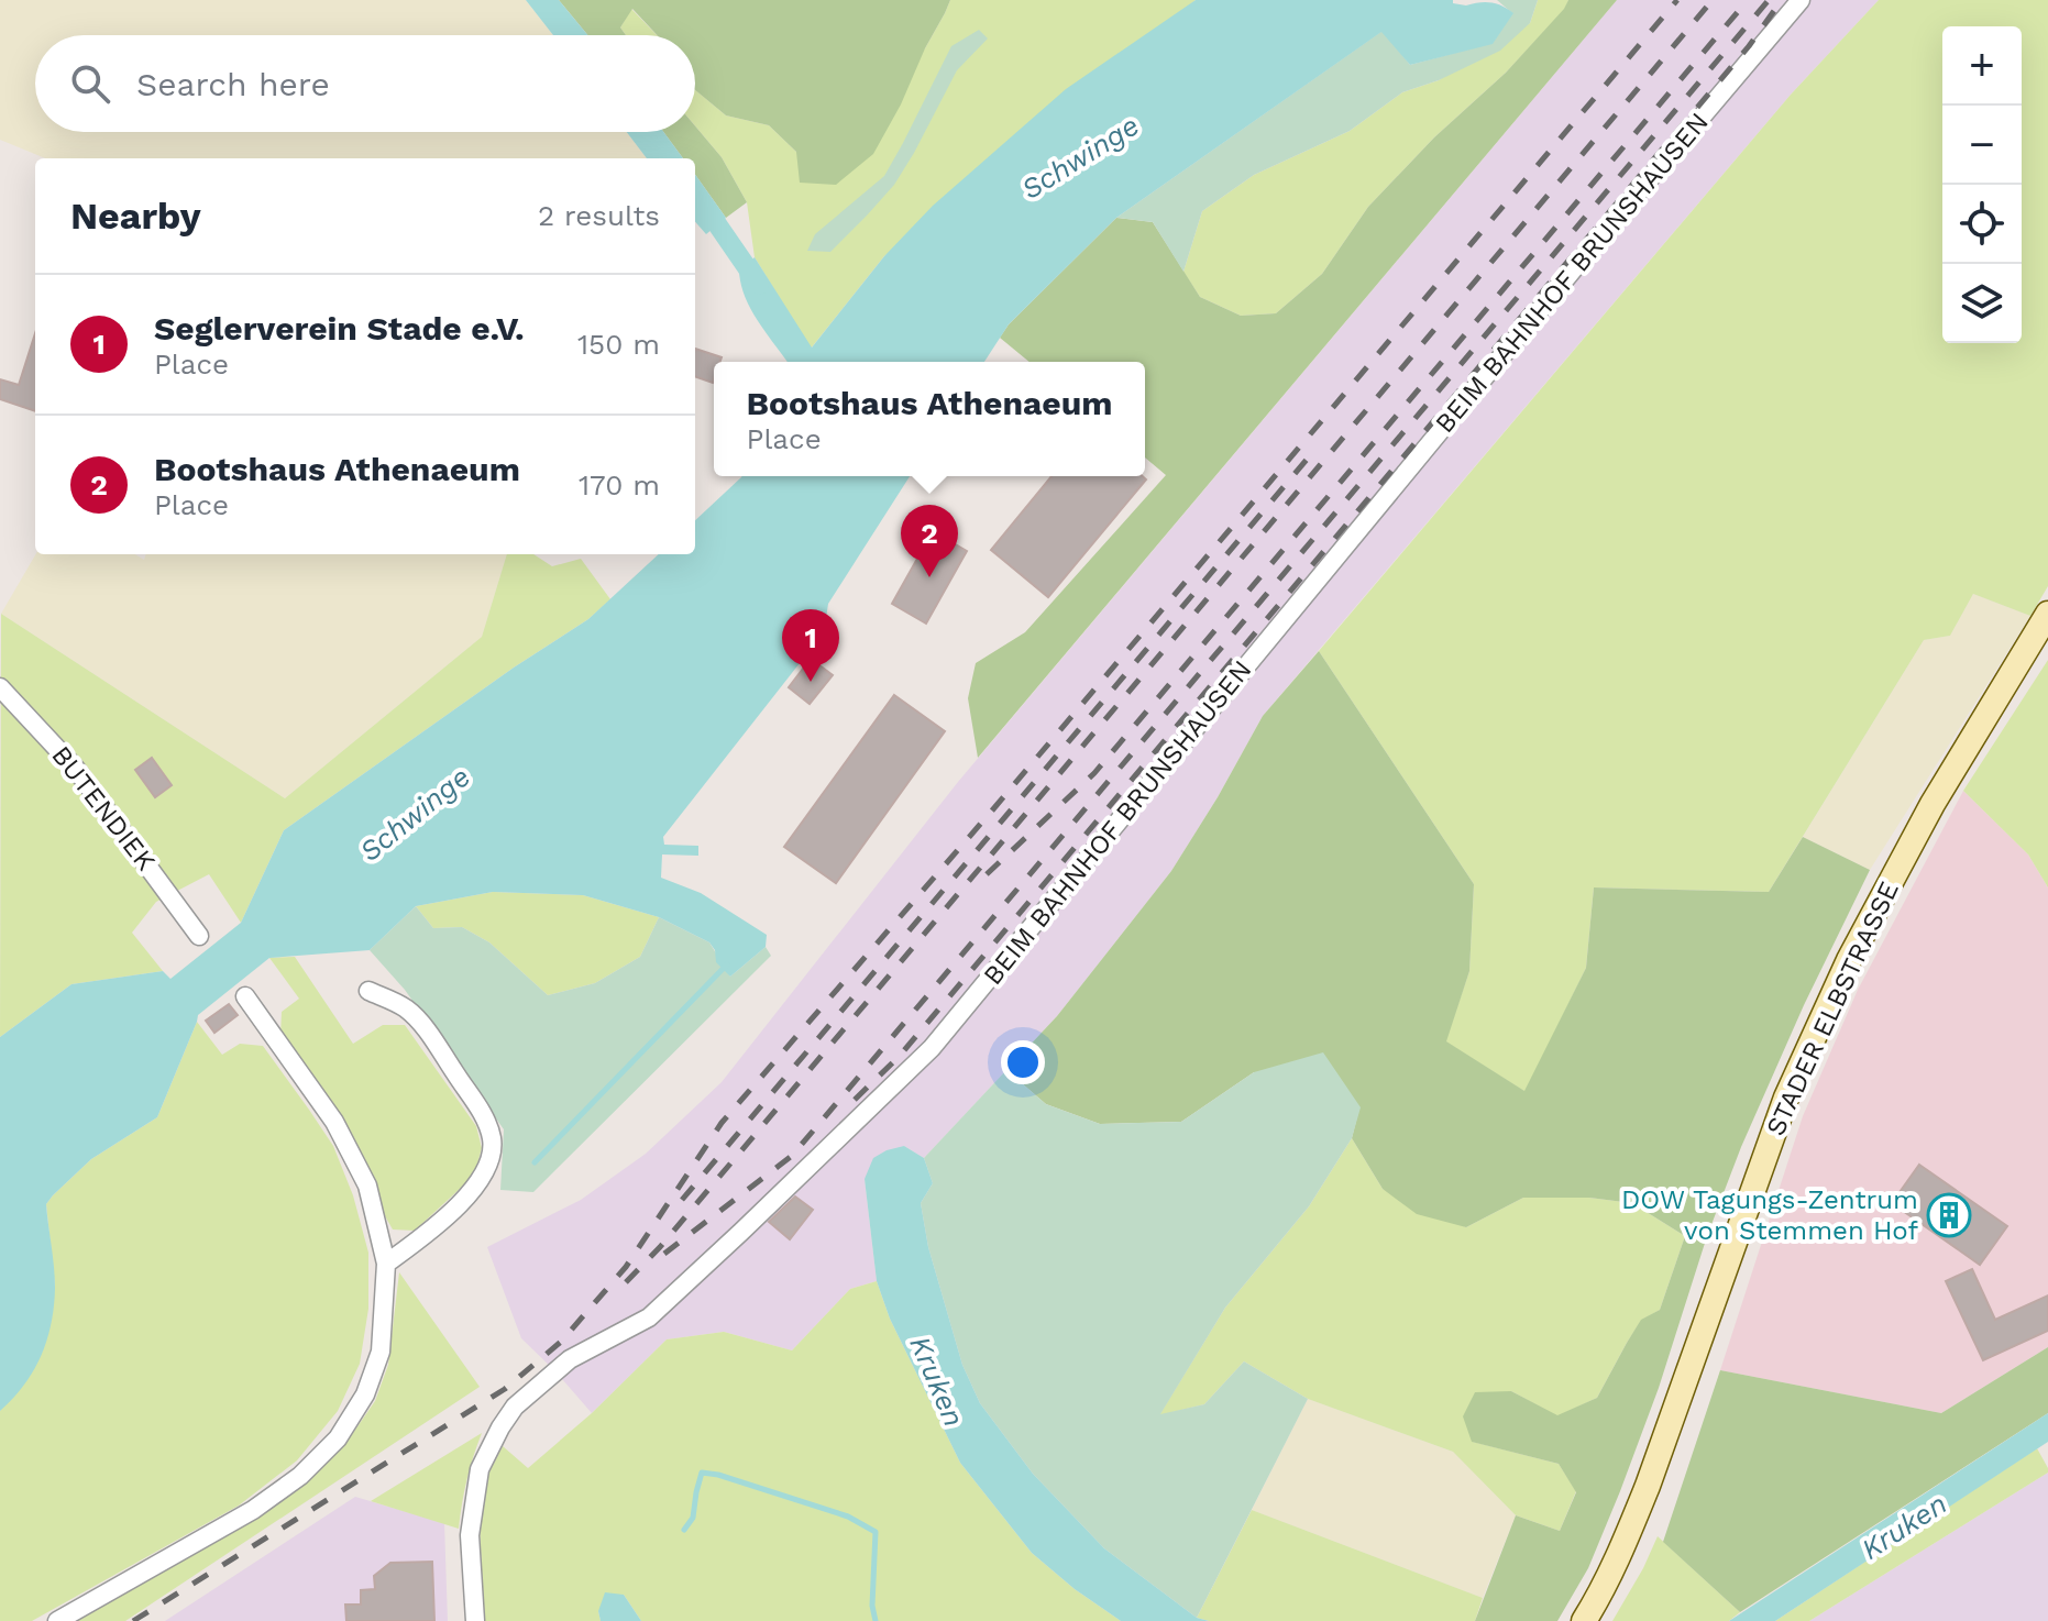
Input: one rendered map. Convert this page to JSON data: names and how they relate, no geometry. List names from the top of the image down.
{
  "streets": {
    "street": ["BEIM BAHNHOF BRUNSHAUSEN", "BUTENDIEK", "STADER ELBSTRASSE"]
  },
  "water": ["Schwinge", "Kruken"],
  "places": {
    "building": ["DOW Tagungs-Zentrum von Stemmen Hof"]
  },
  "page": {
    "map_buttons": ["+", "−"],
    "search": "Search here",
    "heading": ["Nearby", "2 results"],
    "list": [
      {
        "mark": "1",
        "name": "Seglerverein Stade e.V.",
        "note": "Place",
        "value": "150 m"
      },
      {
        "mark": "2",
        "name": "Bootshaus Athenaeum",
        "note": "Place",
        "value": "170 m"
      }
    ],
    "popup": ["Bootshaus Athenaeum", "Place"],
    "pins": ["2", "1"]
  }
}
